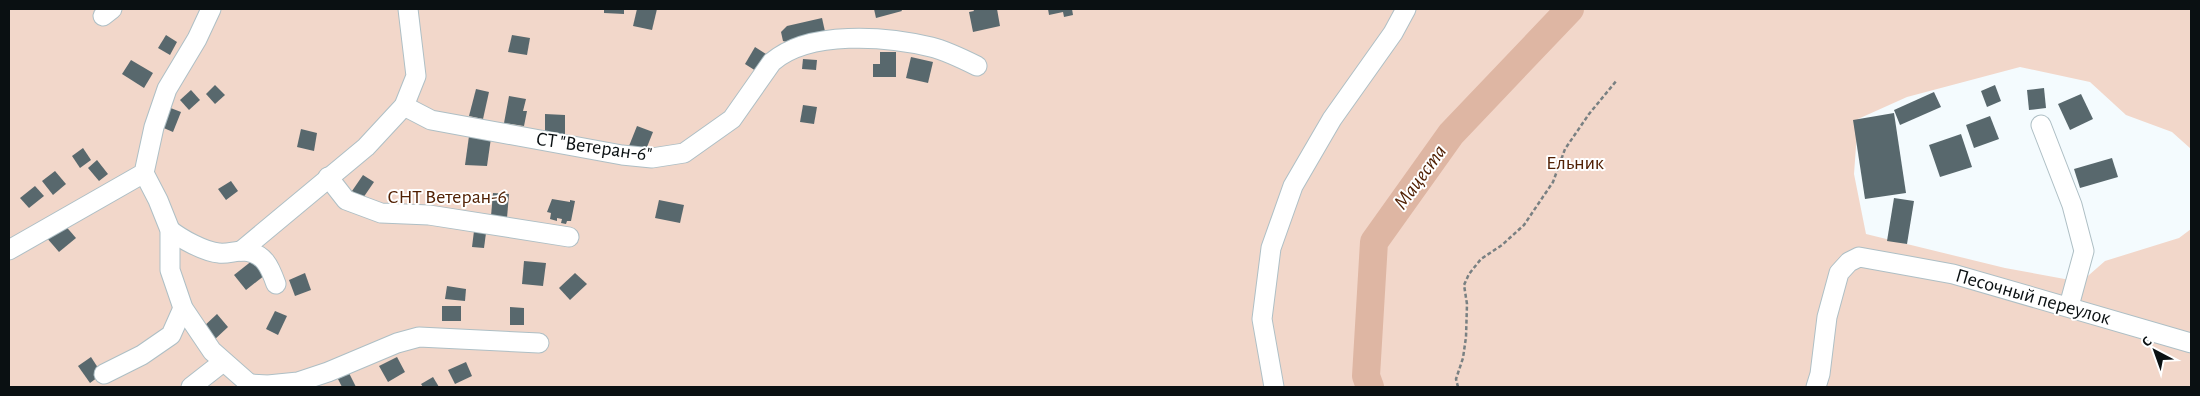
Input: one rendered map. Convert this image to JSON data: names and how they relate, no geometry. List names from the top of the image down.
{
  "streets": {
    "street": ["СТ \"Ветеран-6\"", "Песочный переулок"]
  },
  "water": ["Мацеста"],
  "parks": ["Ельник", "СНТ Ветеран-6"],
  "north": "top left"
}
